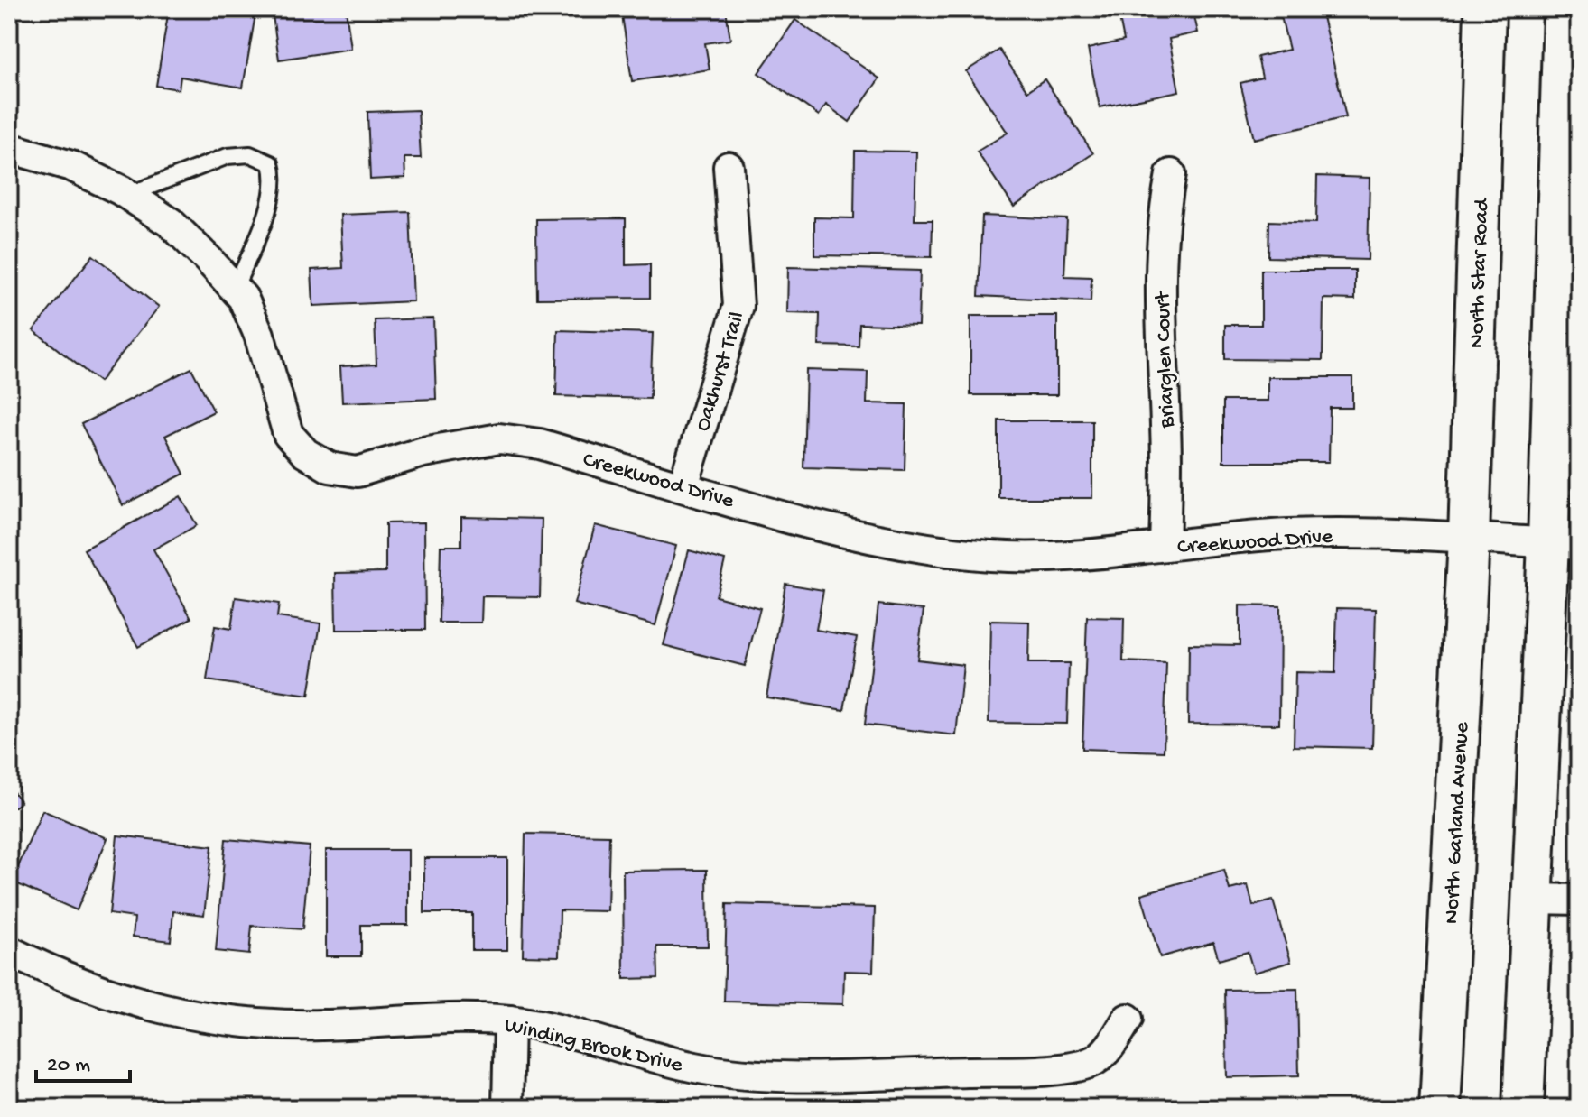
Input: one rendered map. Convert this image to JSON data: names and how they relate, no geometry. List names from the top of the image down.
{
  "streets": {
    "main road": ["North Star Road", "North Garland Avenue"],
    "street": [
      "Briarglen Court",
      "Oakhurst Trail",
      "Creekwood Drive",
      "Winding Brook Drive"
    ]
  },
  "crossings": [
    ["North Star Road", "Creekwood Drive"],
    ["North Star Road", "North Garland Avenue"],
    ["Briarglen Court", "Creekwood Drive"],
    ["Oakhurst Trail", "Creekwood Drive"],
    ["Creekwood Drive", "North Garland Avenue"]
  ],
  "scale_bar": "20 m"
}
